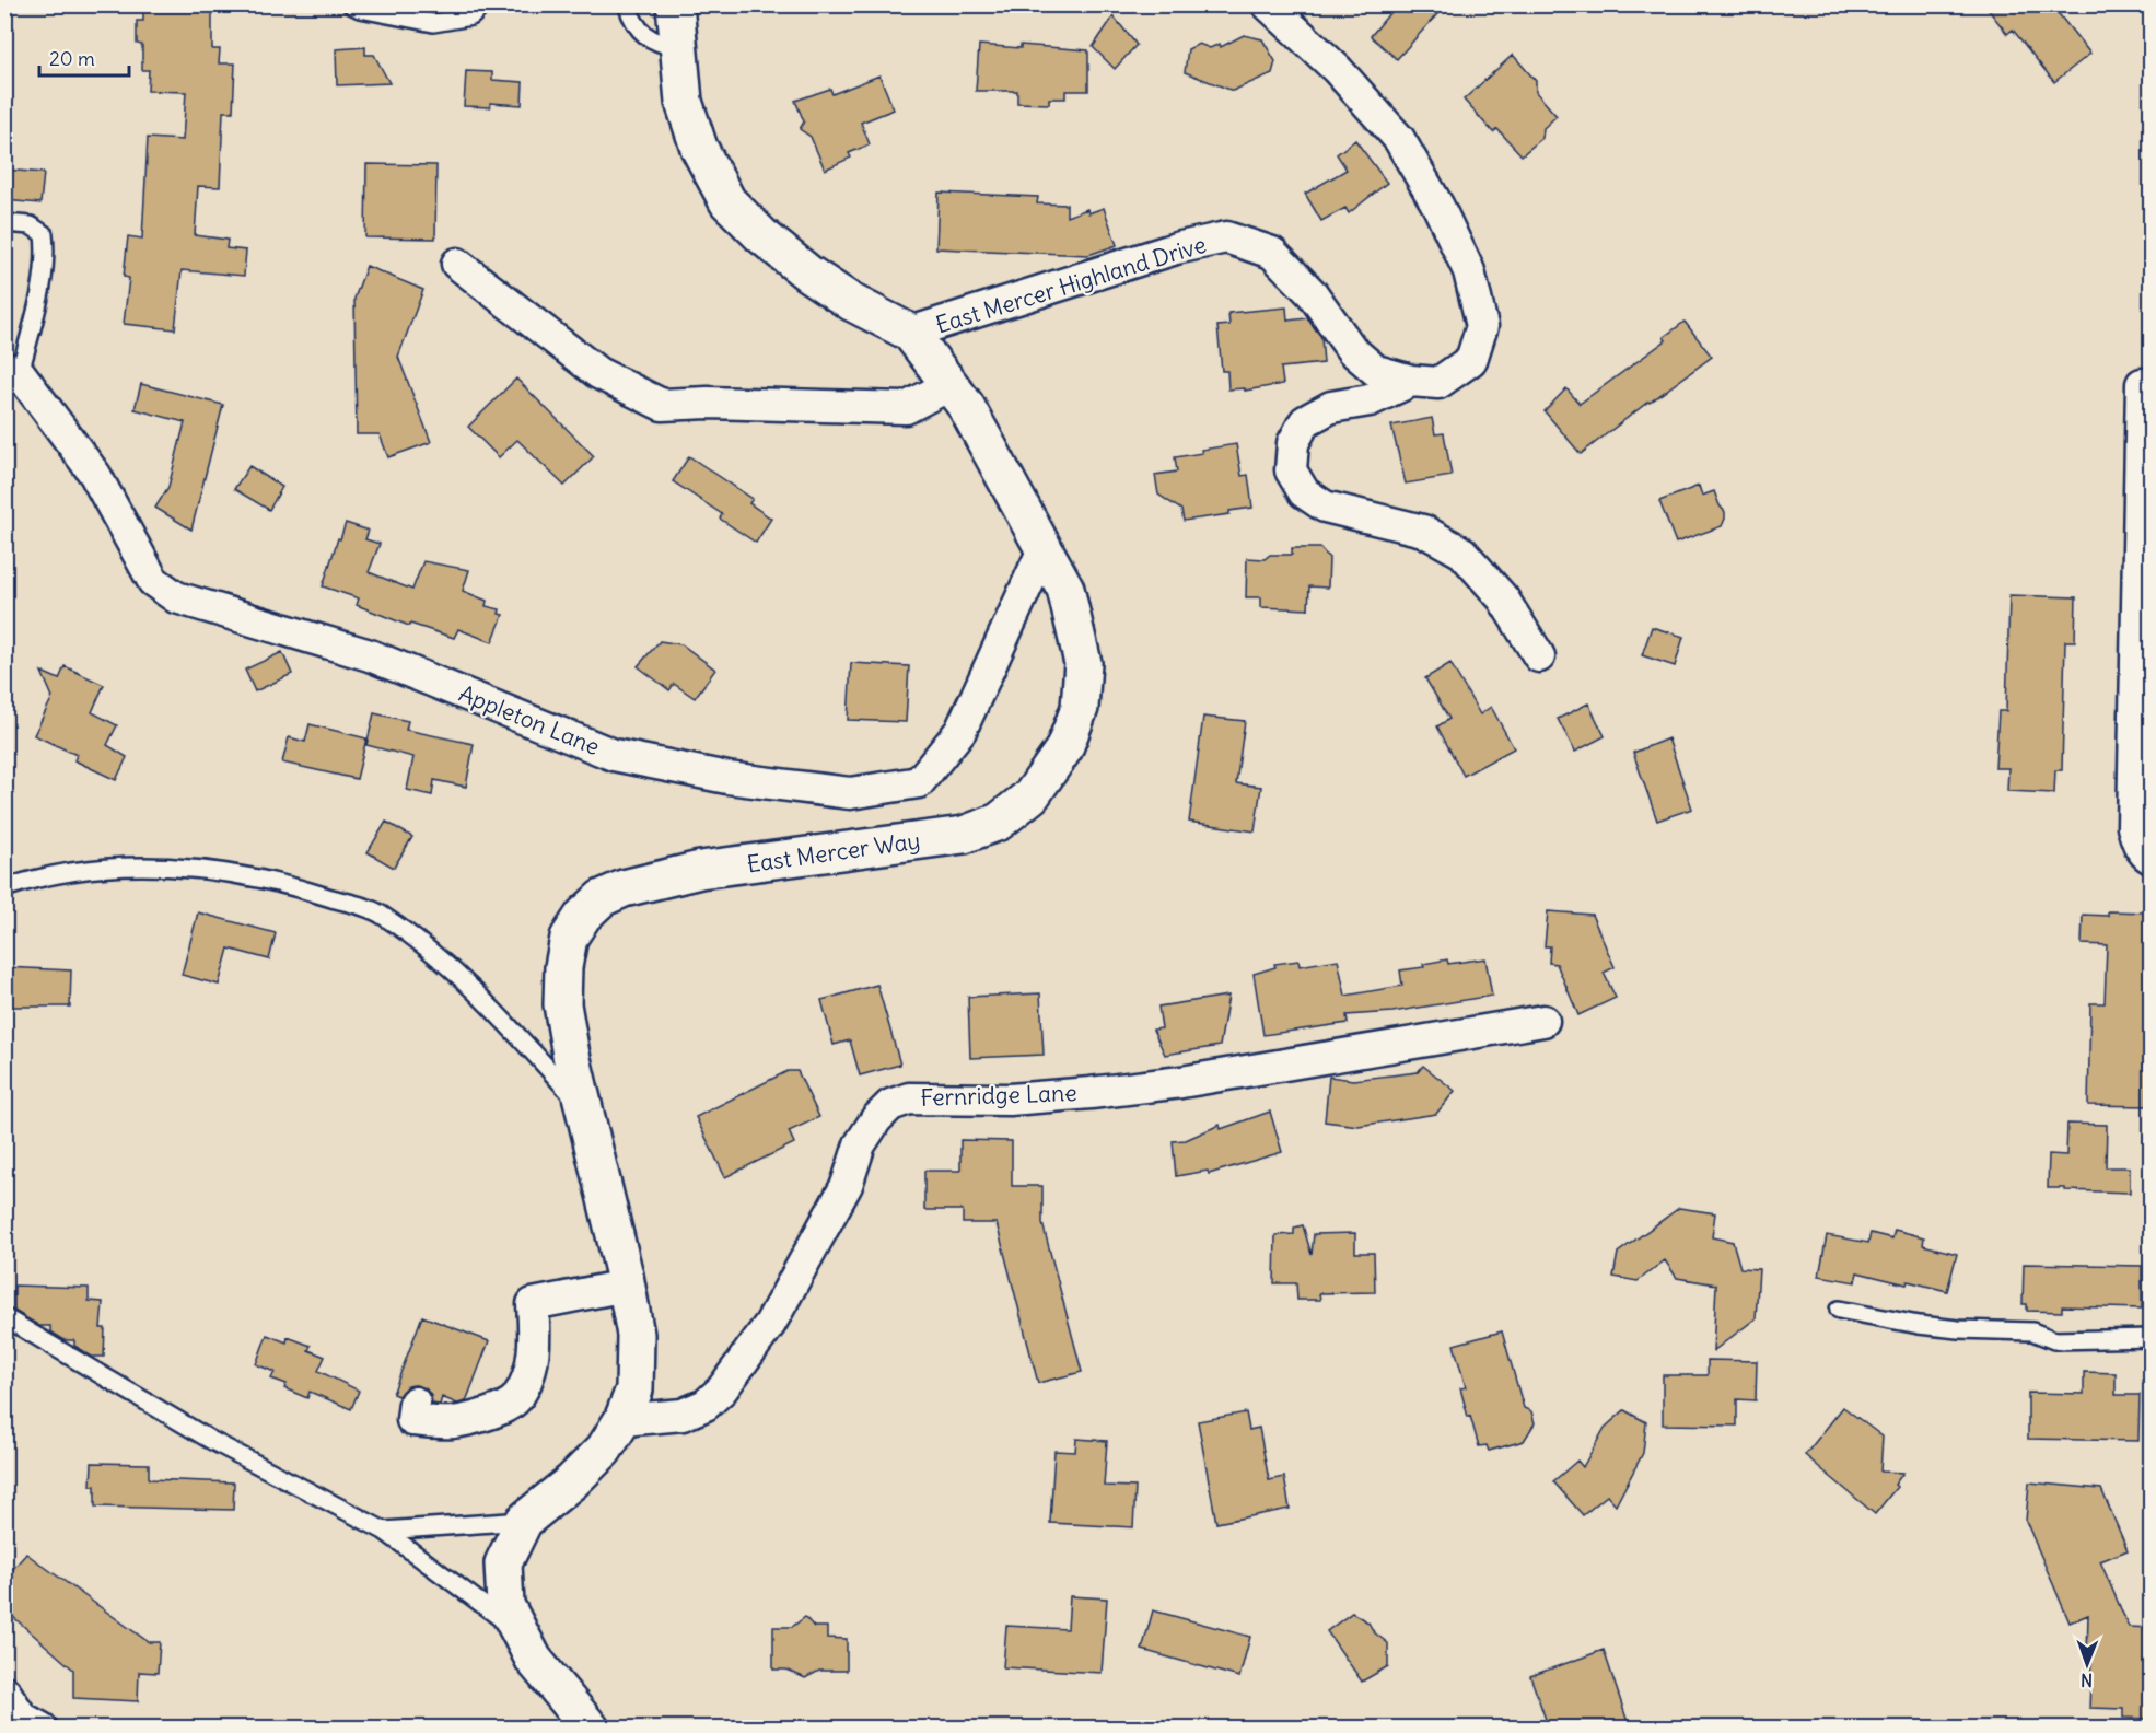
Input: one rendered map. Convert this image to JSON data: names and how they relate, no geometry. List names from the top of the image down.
{
  "streets": {
    "street": [
      "East Mercer Highland Drive",
      "Appleton Lane",
      "East Mercer Way",
      "Fernridge Lane"
    ]
  },
  "crossings": [
    ["East Mercer Highland Drive", "East Mercer Way"],
    ["Appleton Lane", "East Mercer Way"],
    ["East Mercer Way", "Fernridge Lane"]
  ],
  "scale_bar": "20 m",
  "north": "bottom"
}
